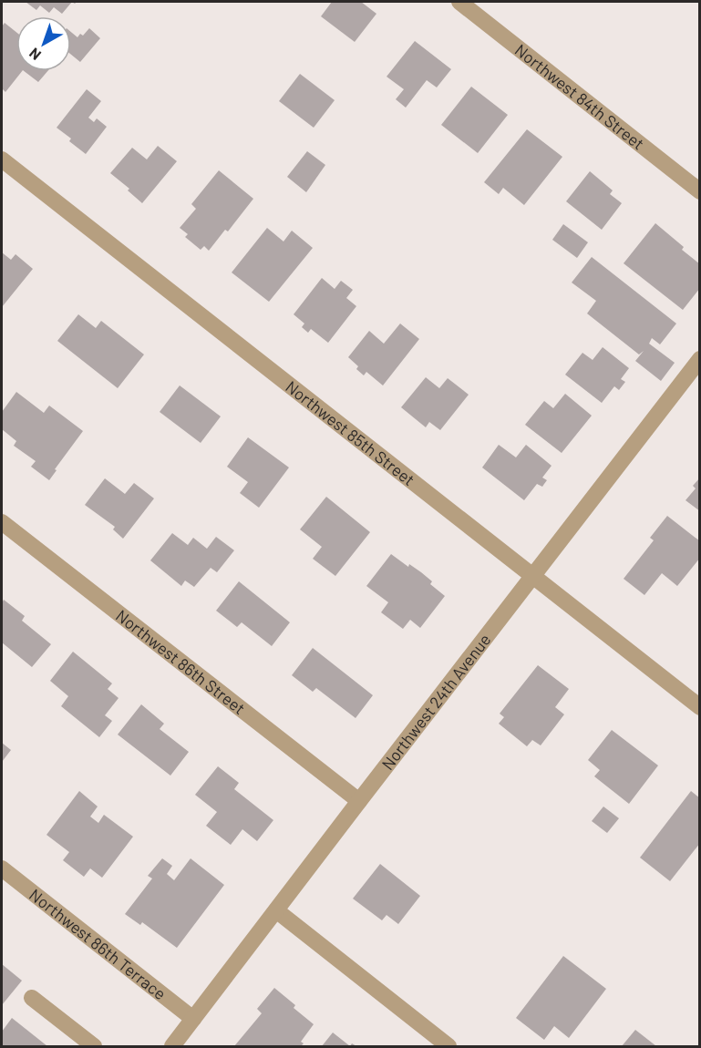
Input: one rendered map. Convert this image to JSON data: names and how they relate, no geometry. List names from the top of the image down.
{
  "streets": {
    "street": [
      "Northwest 84th Street",
      "Northwest 85th Street",
      "Northwest 86th Street",
      "Northwest 24th Avenue",
      "Northwest 86th Terrace"
    ]
  },
  "crossings": [
    ["Northwest 85th Street", "Northwest 24th Avenue"],
    ["Northwest 86th Street", "Northwest 24th Avenue"],
    ["Northwest 24th Avenue", "Northwest 86th Terrace"]
  ],
  "north": "bottom left"
}
